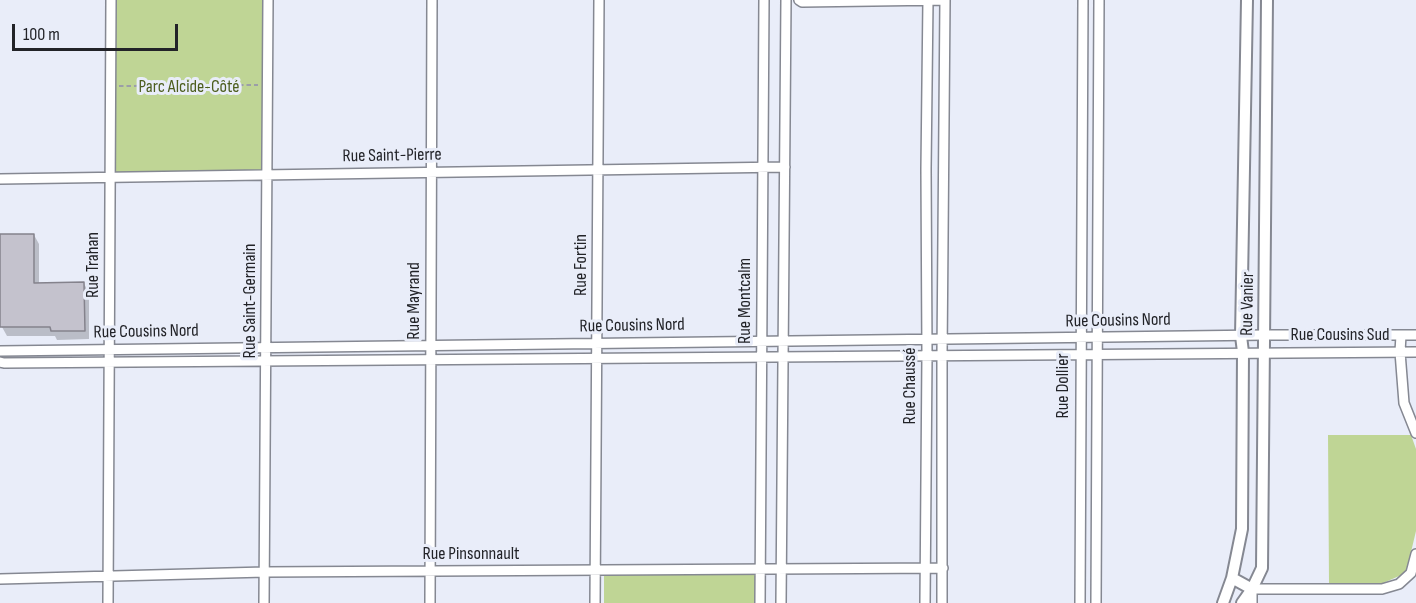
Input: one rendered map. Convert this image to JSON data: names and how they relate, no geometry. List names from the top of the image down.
{
  "streets": {
    "street": [
      "Rue Saint-Pierre",
      "Rue Trahan",
      "Rue Fortin",
      "Rue Saint-Germain",
      "Rue Mayrand",
      "Rue Montcalm",
      "Rue Vanier",
      "Rue Cousins Nord",
      "Rue Cousins Sud",
      "Rue Chaussé",
      "Rue Dollier",
      "Rue Pinsonnault"
    ]
  },
  "crossings": [
    ["Rue Saint-Pierre", "Rue Trahan"],
    ["Rue Saint-Pierre", "Rue Fortin"],
    ["Rue Saint-Pierre", "Rue Saint-Germain"],
    ["Rue Saint-Pierre", "Rue Mayrand"],
    ["Rue Saint-Pierre", "Rue Montcalm"],
    ["Rue Trahan", "Rue Cousins Nord"],
    ["Rue Trahan", "Rue Pinsonnault"],
    ["Rue Fortin", "Rue Cousins Nord"],
    ["Rue Fortin", "Rue Pinsonnault"],
    ["Rue Saint-Germain", "Rue Cousins Nord"],
    ["Rue Saint-Germain", "Rue Pinsonnault"],
    ["Rue Mayrand", "Rue Cousins Nord"],
    ["Rue Mayrand", "Rue Pinsonnault"],
    ["Rue Montcalm", "Rue Cousins Nord"],
    ["Rue Montcalm", "Rue Pinsonnault"],
    ["Rue Vanier", "Rue Cousins Nord"],
    ["Rue Vanier", "Rue Cousins Sud"],
    ["Rue Cousins Nord", "Rue Cousins Sud"],
    ["Rue Cousins Nord", "Rue Chaussé"],
    ["Rue Cousins Nord", "Rue Dollier"],
    ["Rue Chaussé", "Rue Pinsonnault"]
  ],
  "parks": ["Parc Alcide-Côté"],
  "scale_bar": "100 m"
}
